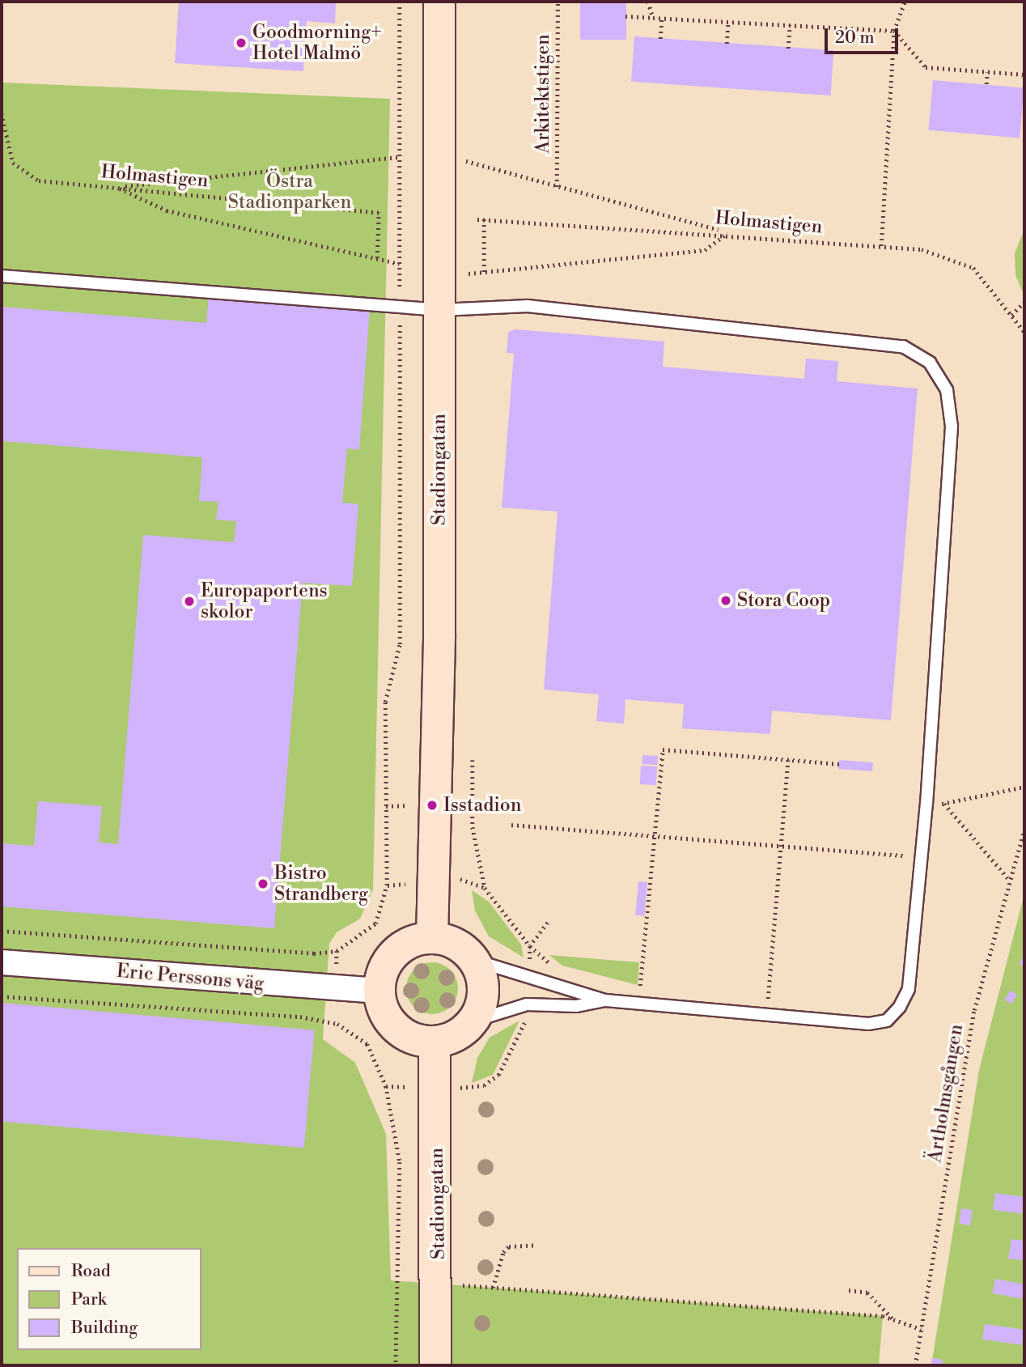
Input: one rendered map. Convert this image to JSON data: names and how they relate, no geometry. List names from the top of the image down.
{
  "streets": {
    "main road": ["Stadiongatan"],
    "street": ["Eric Perssons väg"],
    "path": ["Arkitektstigen", "Holmastigen", "Ärtholmsgången"]
  },
  "crossings": [
    ["Stadiongatan", "Eric Perssons väg"]
  ],
  "parks": ["Östra Stadionparken"],
  "places": [
    "Goodmorning+ Hotel Malmö",
    "Stora Coop",
    "Europaportens skolor",
    "Isstadion",
    "Bistro Strandberg"
  ],
  "legend": ["Road", "Park", "Building"],
  "scale_bar": "20 m"
}
